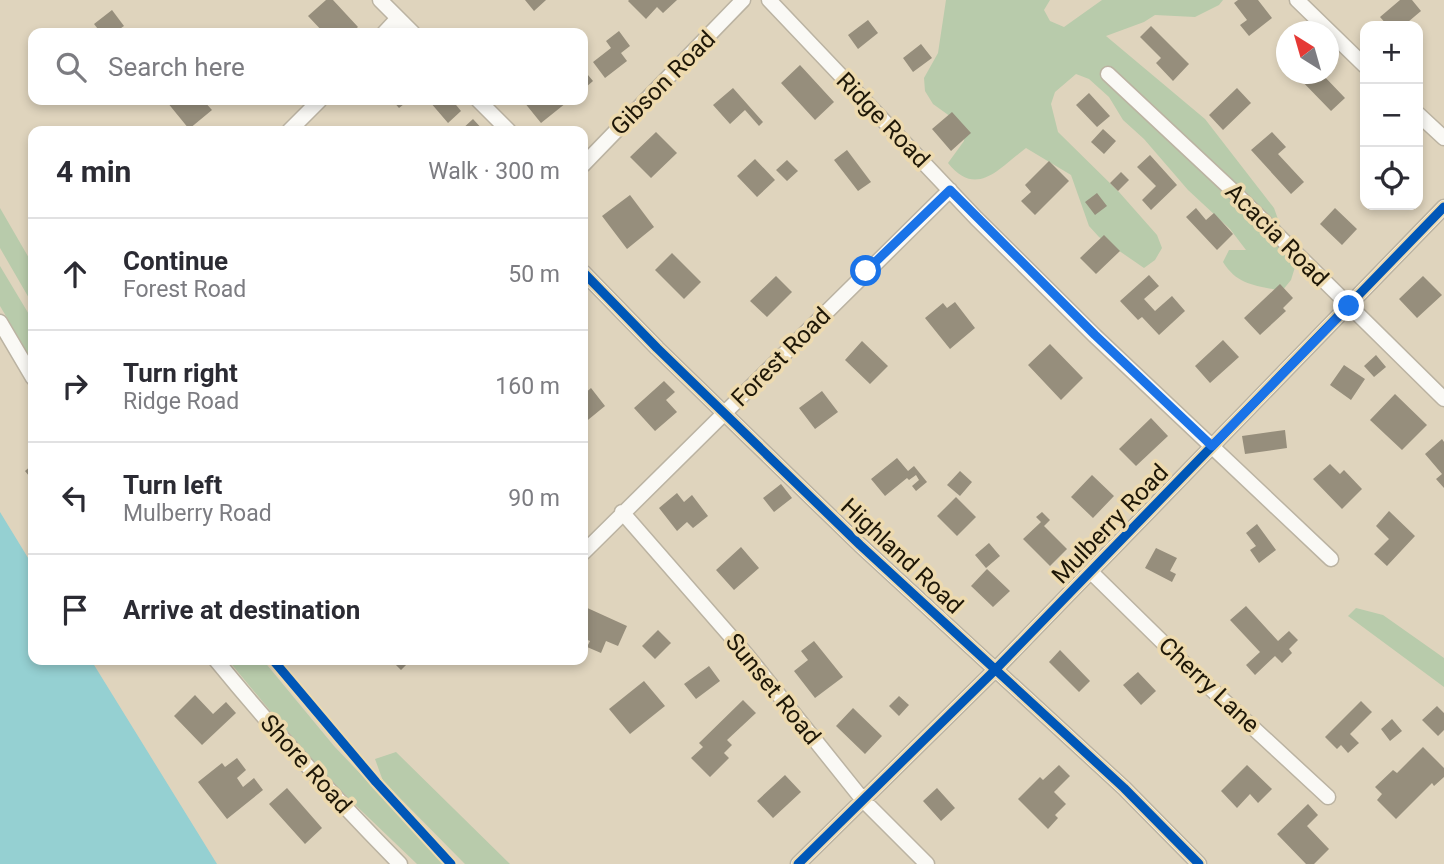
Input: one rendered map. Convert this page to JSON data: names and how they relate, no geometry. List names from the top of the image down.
{
  "streets": {
    "street": [
      "Gibson Road",
      "Ridge Road",
      "Acacia Road",
      "Forest Road",
      "Mulberry Road",
      "Highland Road",
      "Cherry Lane",
      "Sunset Road",
      "Shore Road"
    ]
  },
  "crossings": [
    ["Ridge Road", "Forest Road"],
    ["Ridge Road", "Mulberry Road"],
    ["Acacia Road", "Mulberry Road"],
    ["Forest Road", "Highland Road"],
    ["Forest Road", "Sunset Road"],
    ["Mulberry Road", "Highland Road"],
    ["Mulberry Road", "Cherry Lane"],
    ["Mulberry Road", "Sunset Road"]
  ],
  "north": "top left",
  "page": {
    "map_buttons": ["+", "−"],
    "search": "Search here",
    "heading": ["4 min", "Walk · 300 m"],
    "list": [
      ["Continue", "Forest Road", "50 m"],
      ["Turn right", "Ridge Road", "160 m"],
      ["Turn left", "Mulberry Road", "90 m"],
      "Arrive at destination"
    ]
  }
}
